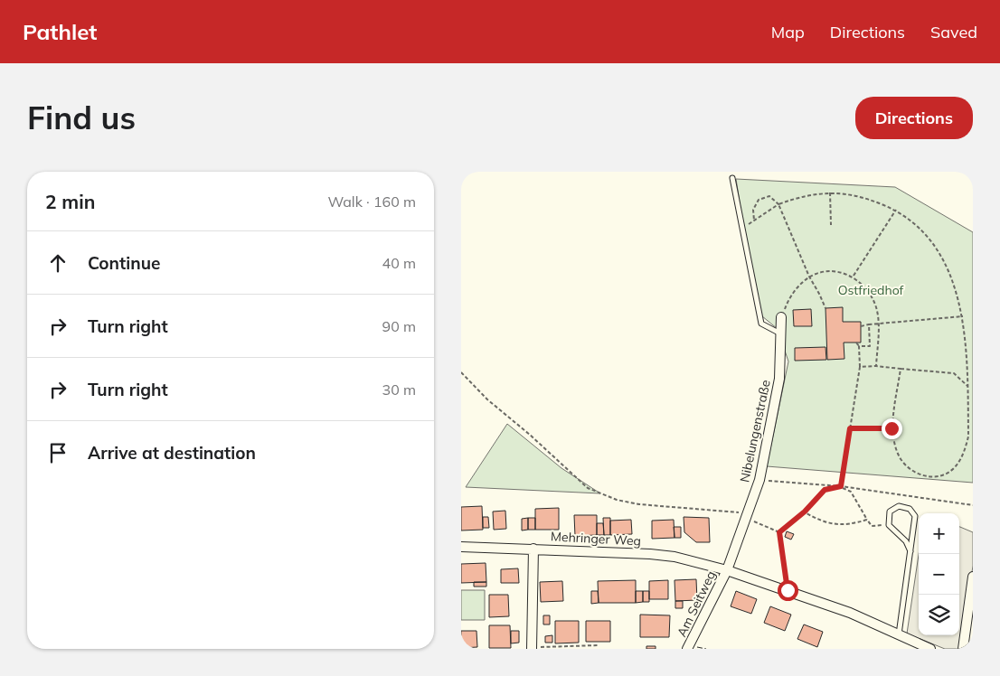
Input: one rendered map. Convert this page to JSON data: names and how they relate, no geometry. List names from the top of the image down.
{
  "streets": {
    "street": ["Nibelungenstraße", "Mehringer Weg", "Am Seitweg"]
  },
  "crossings": [
    ["Nibelungenstraße", "Mehringer Weg"],
    ["Nibelungenstraße", "Am Seitweg"],
    ["Mehringer Weg", "Am Seitweg"]
  ],
  "parks": ["Ostfriedhof"],
  "page": {
    "header": "Pathlet",
    "nav": ["Map", "Directions", "Saved"],
    "buttons": "Directions",
    "title": "Find us",
    "heading": ["2 min", "Walk · 160 m"],
    "list": [
      ["Continue", "40 m"],
      ["Turn right", "90 m"],
      ["Turn right", "30 m"],
      "Arrive at destination"
    ],
    "map_buttons": ["+", "−"]
  }
}
